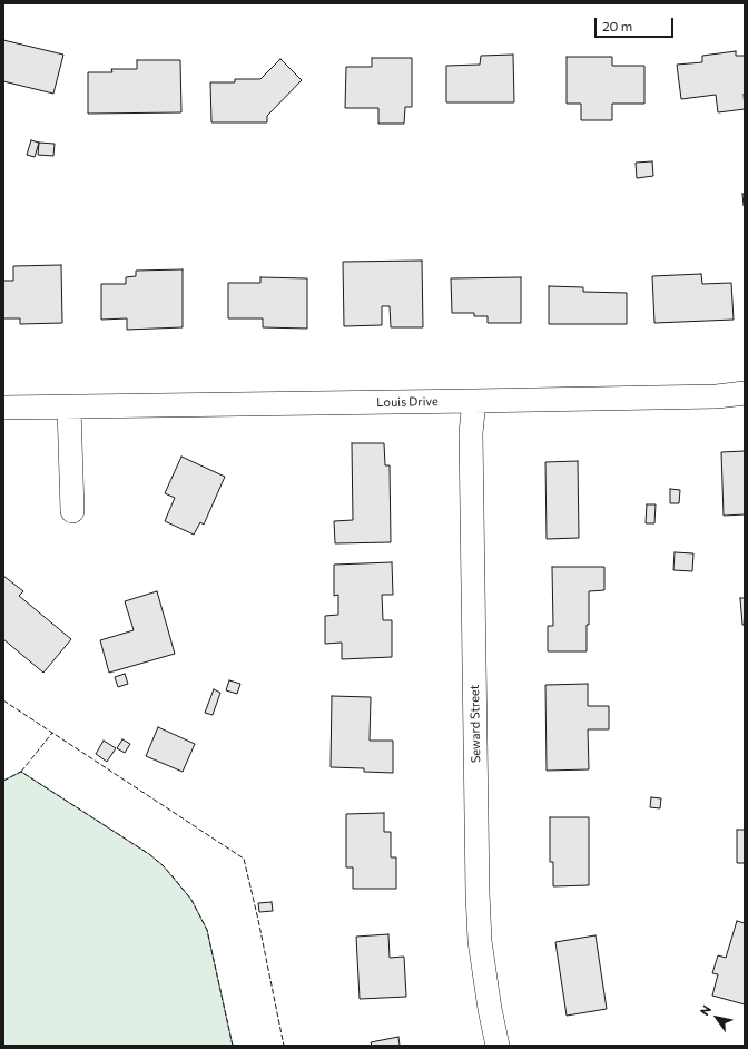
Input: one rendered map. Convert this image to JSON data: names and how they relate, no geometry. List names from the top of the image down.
{
  "streets": {
    "street": ["Louis Drive", "Seward Street"]
  },
  "crossings": [
    ["Louis Drive", "Seward Street"]
  ],
  "scale_bar": "20 m",
  "north": "top left"
}
